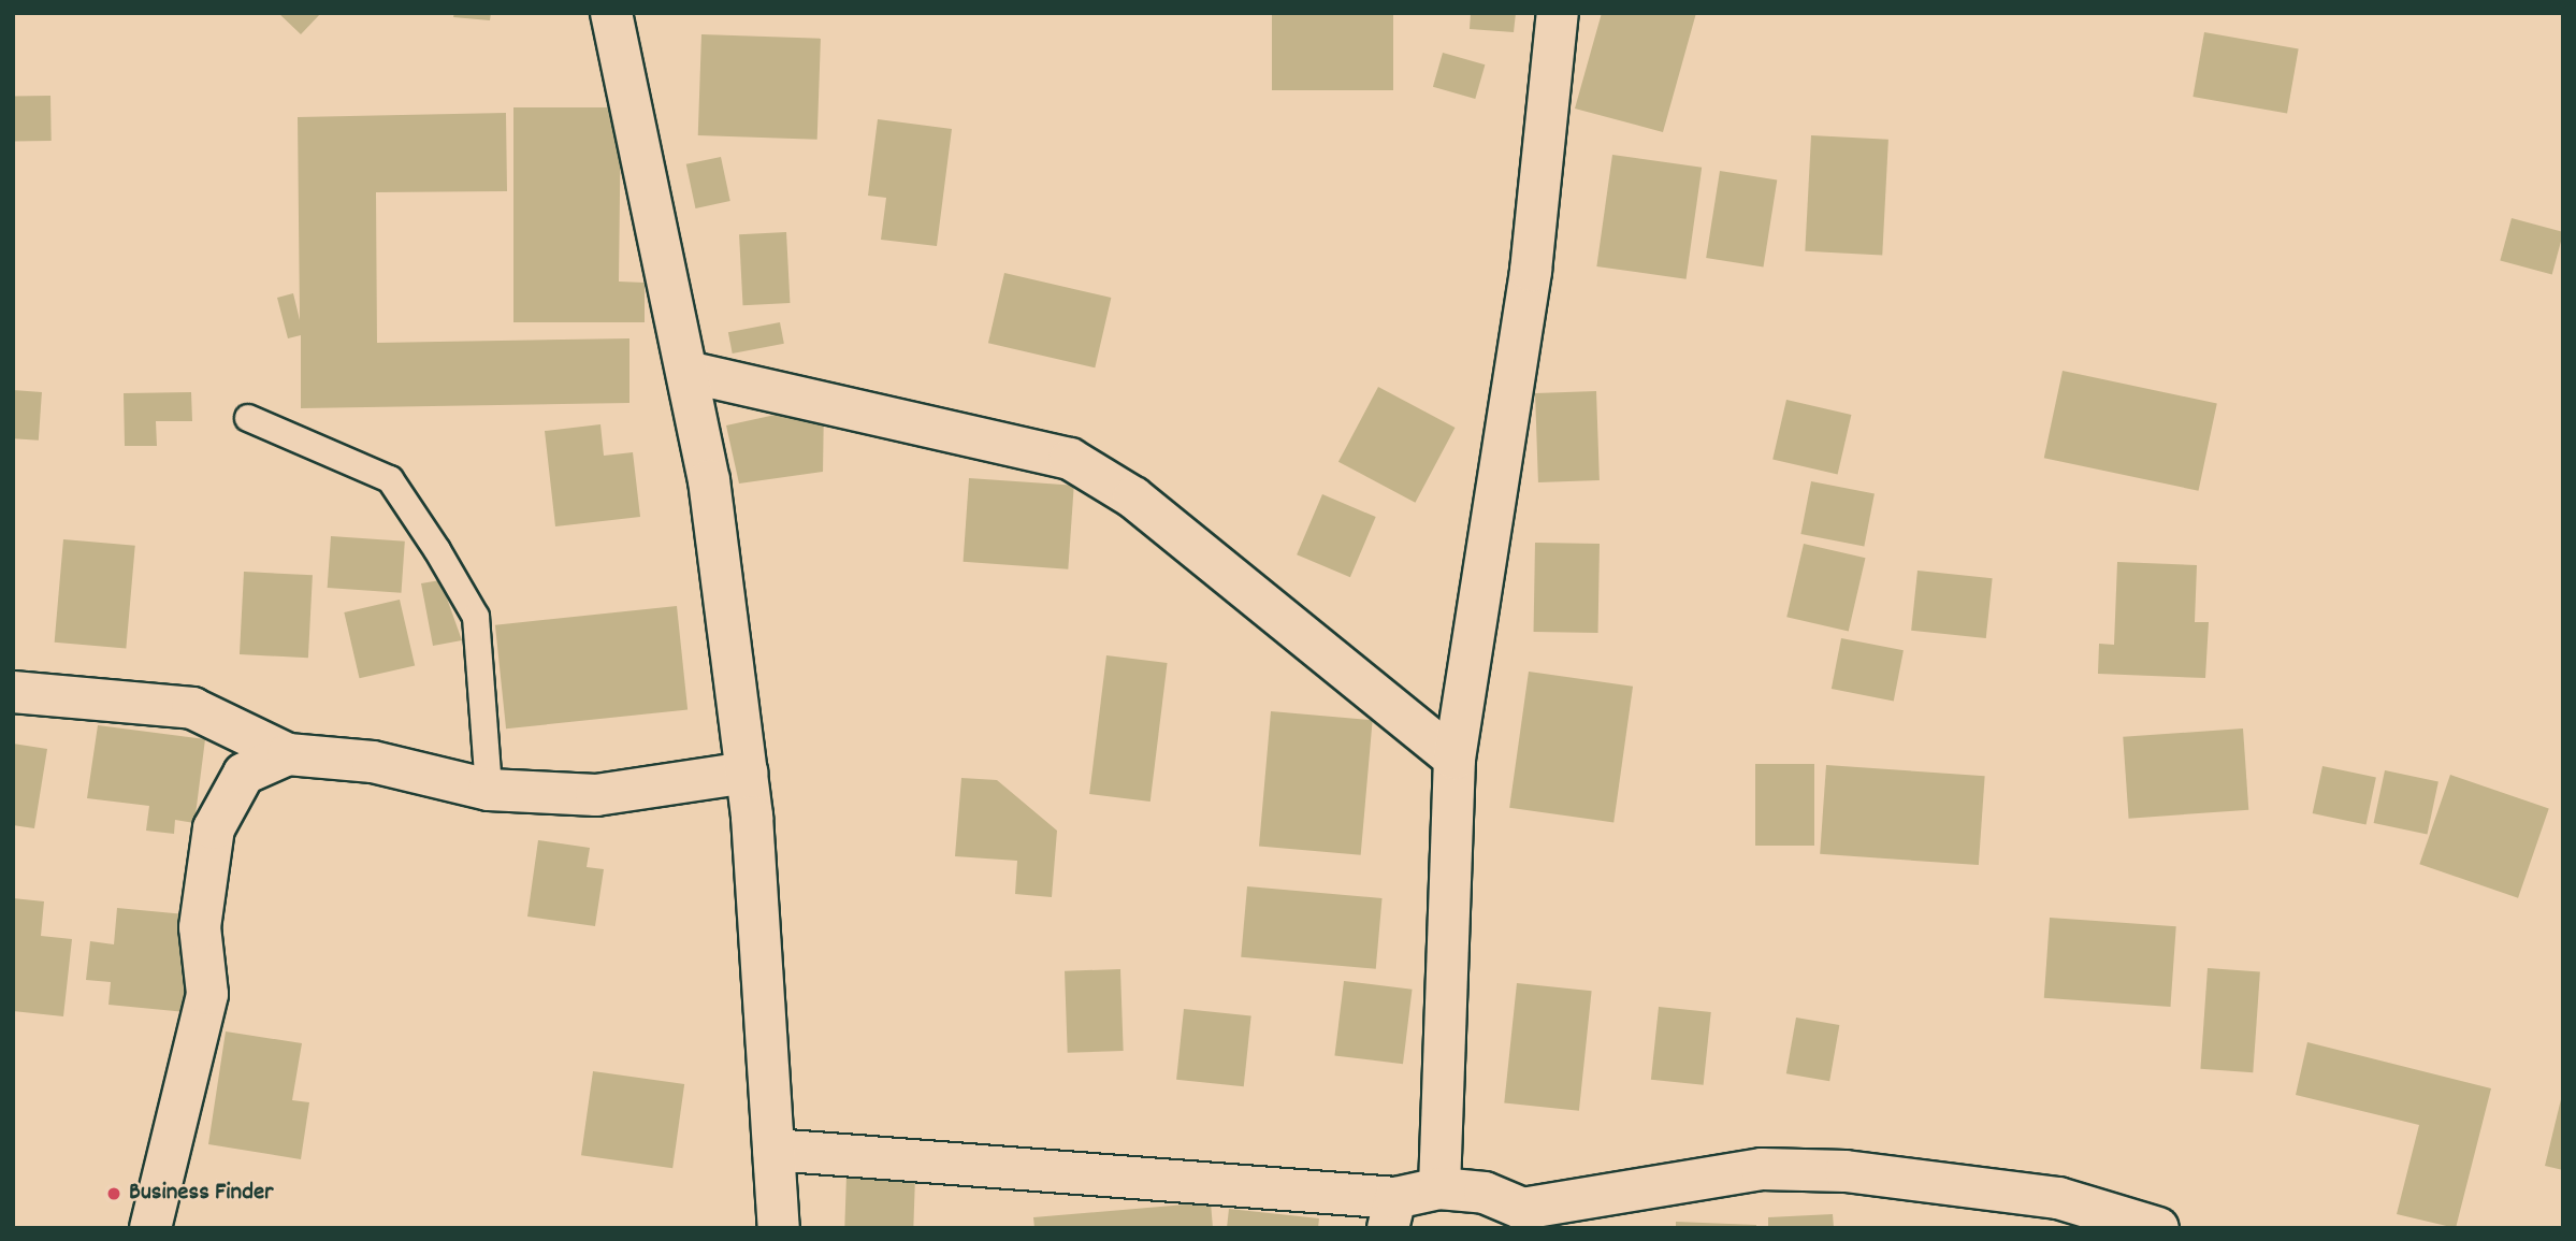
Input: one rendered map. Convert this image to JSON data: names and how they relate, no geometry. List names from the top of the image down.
{
  "places": ["Business Finder"]
}
